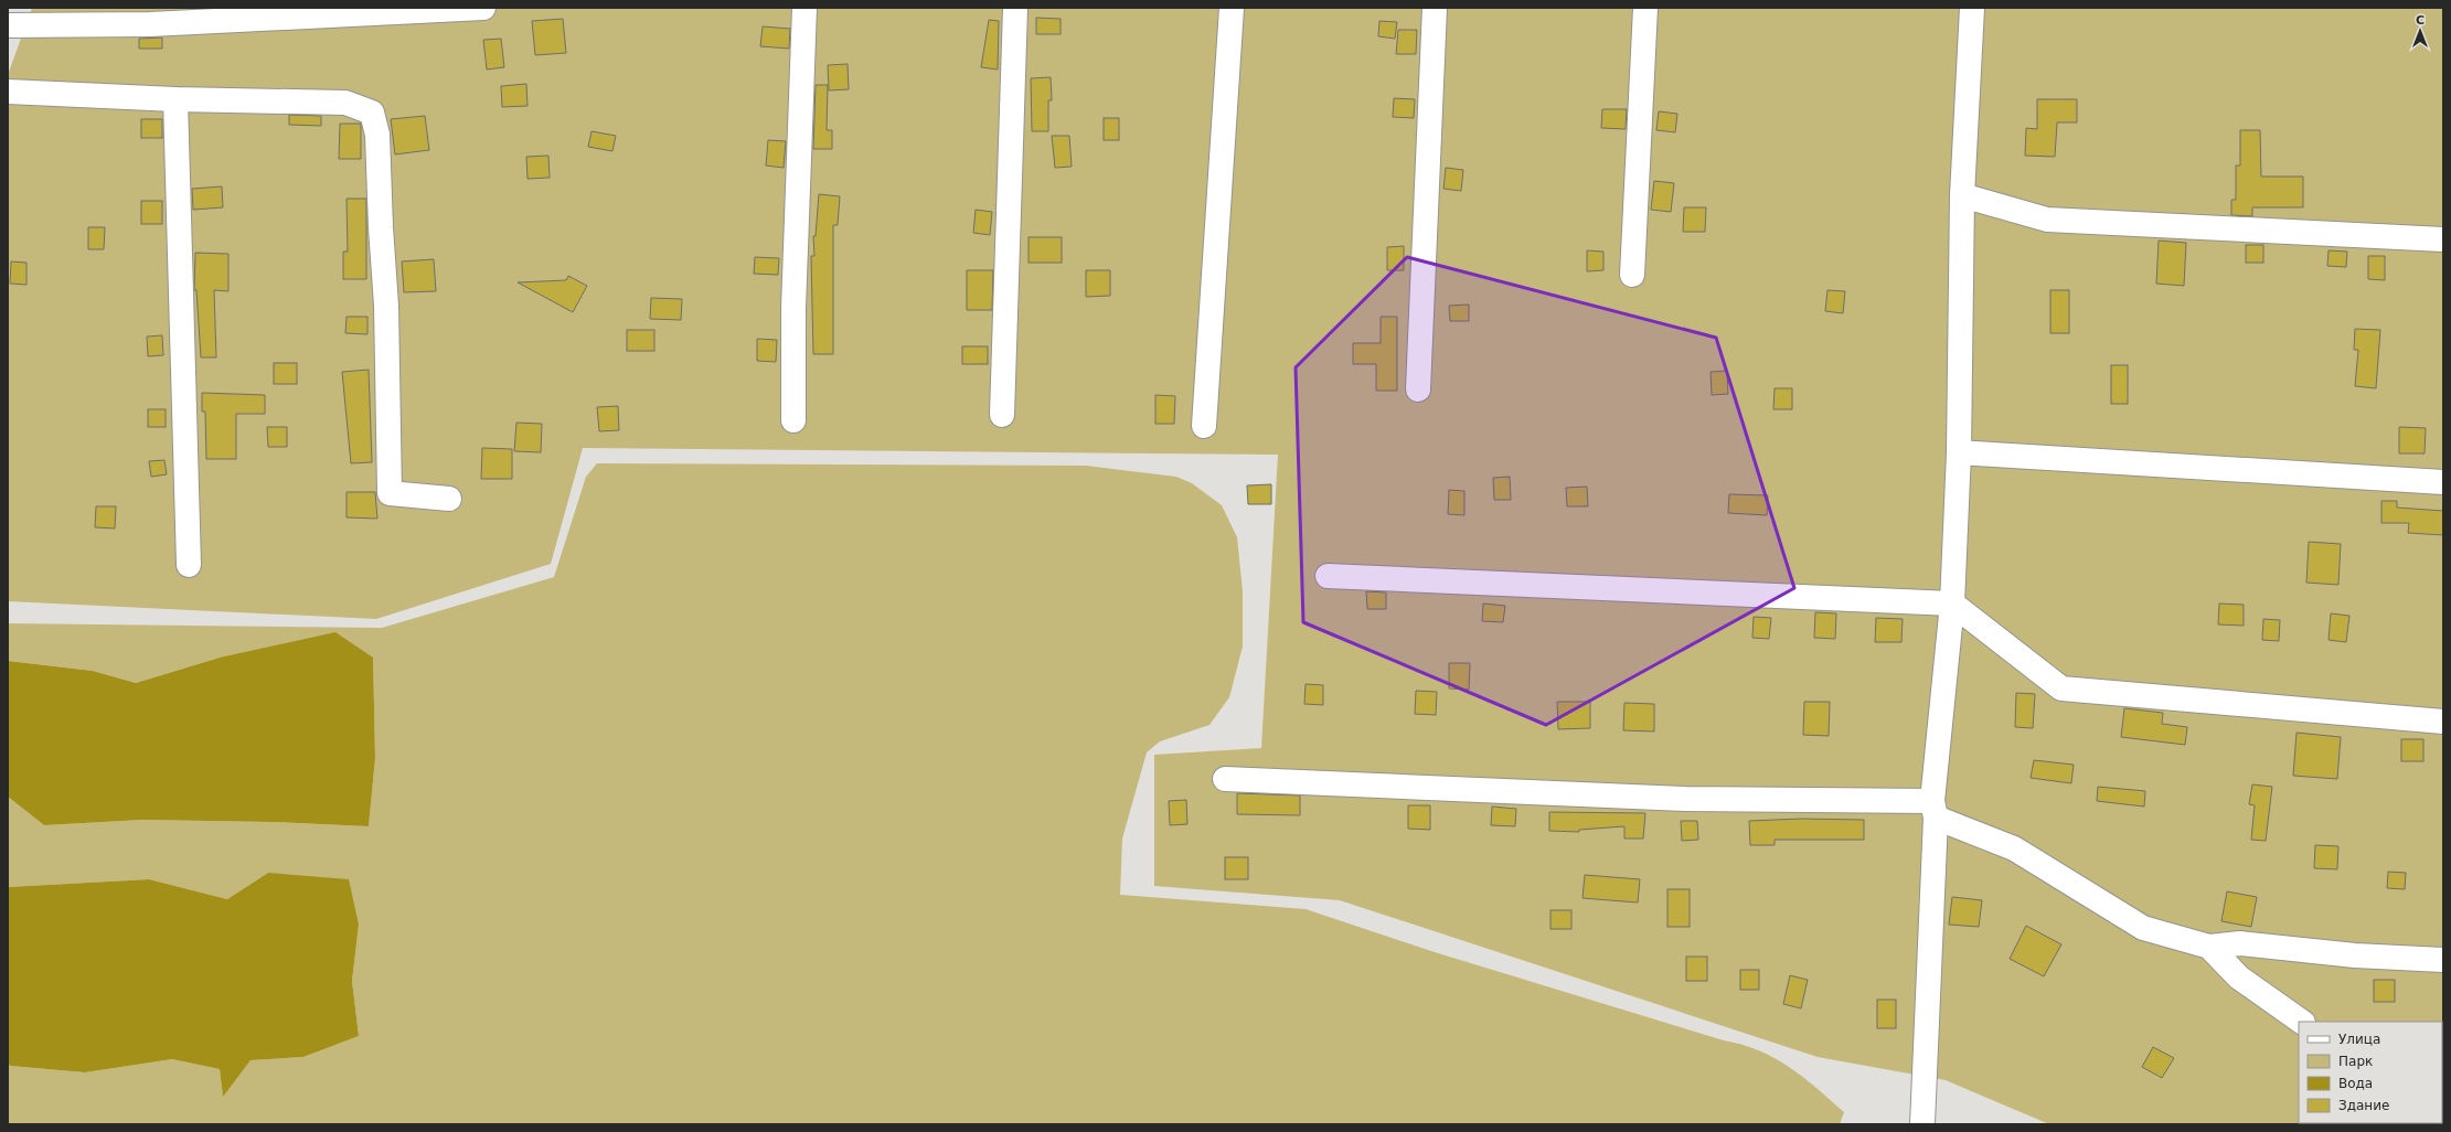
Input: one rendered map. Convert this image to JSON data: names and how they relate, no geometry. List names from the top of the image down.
{
  "legend": [
    "Улица",
    "Парк",
    "Вода",
    "Здание"
  ],
  "north": "top"
}
